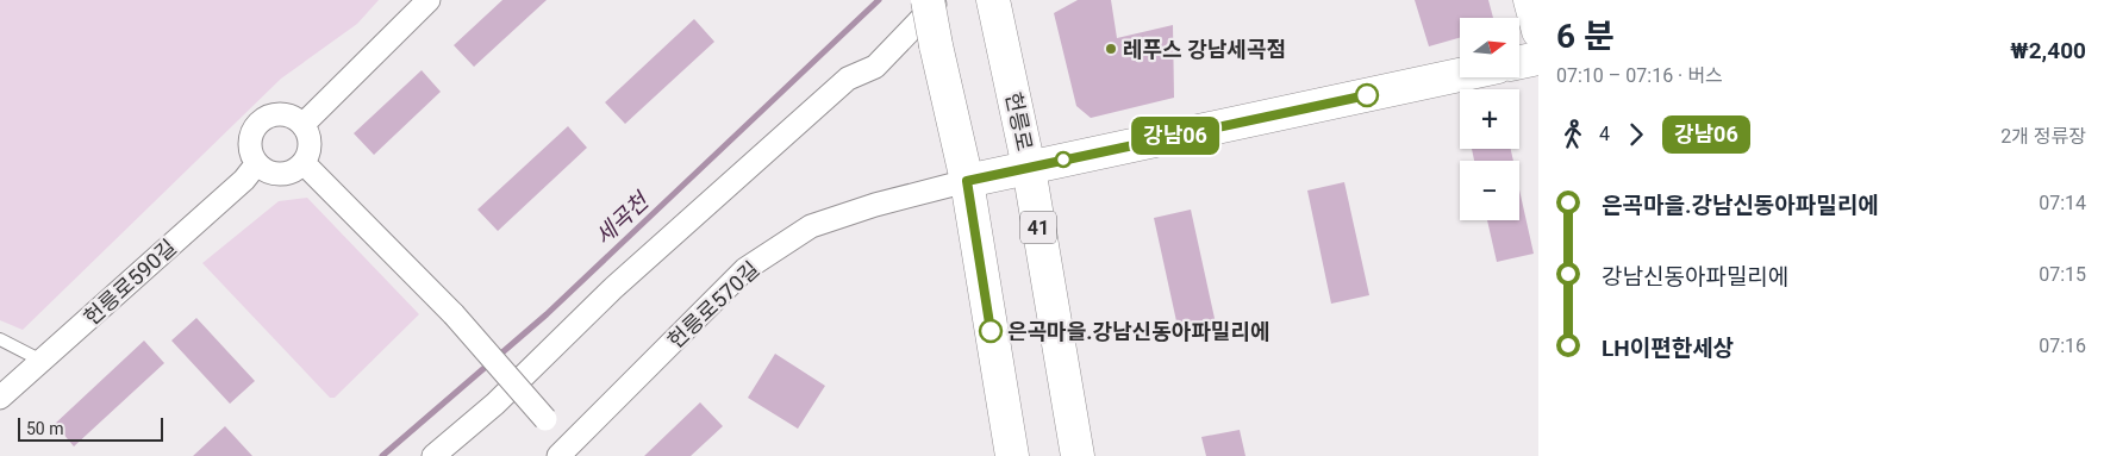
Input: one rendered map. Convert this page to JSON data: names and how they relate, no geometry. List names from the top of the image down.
{
  "streets": {
    "main road": ["헌릉로", "41"],
    "street": ["헌릉로590길", "헌릉로570길"]
  },
  "water": ["세곡천"],
  "places": ["레푸스 강남세곡점", "은곡마을.강남신동아파밀리에"],
  "lines": ["bus line 강남06"],
  "scale_bar": "50 m",
  "north": "right",
  "page": {
    "on_map": "강남06",
    "heading": ["6 분", "07:10 – 07:16 · 버스", "₩2,400"],
    "map_buttons": ["+", "−"],
    "legs": ["4", "강남06", "2개 정류장"],
    "list": [
      {
        "name": "은곡마을.강남신동아파밀리에",
        "value": "07:14"
      },
      {
        "name": "강남신동아파밀리에",
        "value": "07:15"
      },
      {
        "name": "LH이편한세상",
        "value": "07:16"
      }
    ],
    "scale": "50 m"
  }
}
